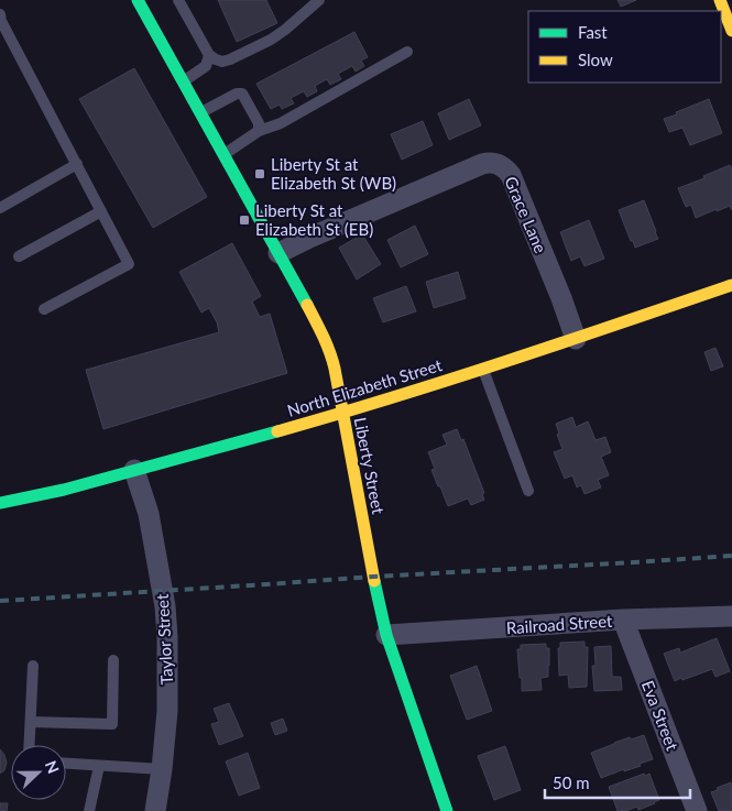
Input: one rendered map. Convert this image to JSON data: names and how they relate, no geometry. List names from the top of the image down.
{
  "streets": {
    "street": [
      "Grace Lane",
      "North Elizabeth Street",
      "Liberty Street",
      "Railroad Street",
      "Taylor Street",
      "Eva Street"
    ]
  },
  "crossings": [
    ["Grace Lane", "North Elizabeth Street"],
    ["Grace Lane", "Liberty Street"],
    ["North Elizabeth Street", "Liberty Street"],
    ["North Elizabeth Street", "Taylor Street"],
    ["Liberty Street", "Railroad Street"],
    ["Railroad Street", "Eva Street"]
  ],
  "places": {
    "transit": ["Liberty St at Elizabeth St (WB)", "Liberty St at Elizabeth St (EB)"]
  },
  "legend": ["Fast", "Slow"],
  "scale_bar": "50 m",
  "north": "right"
}
